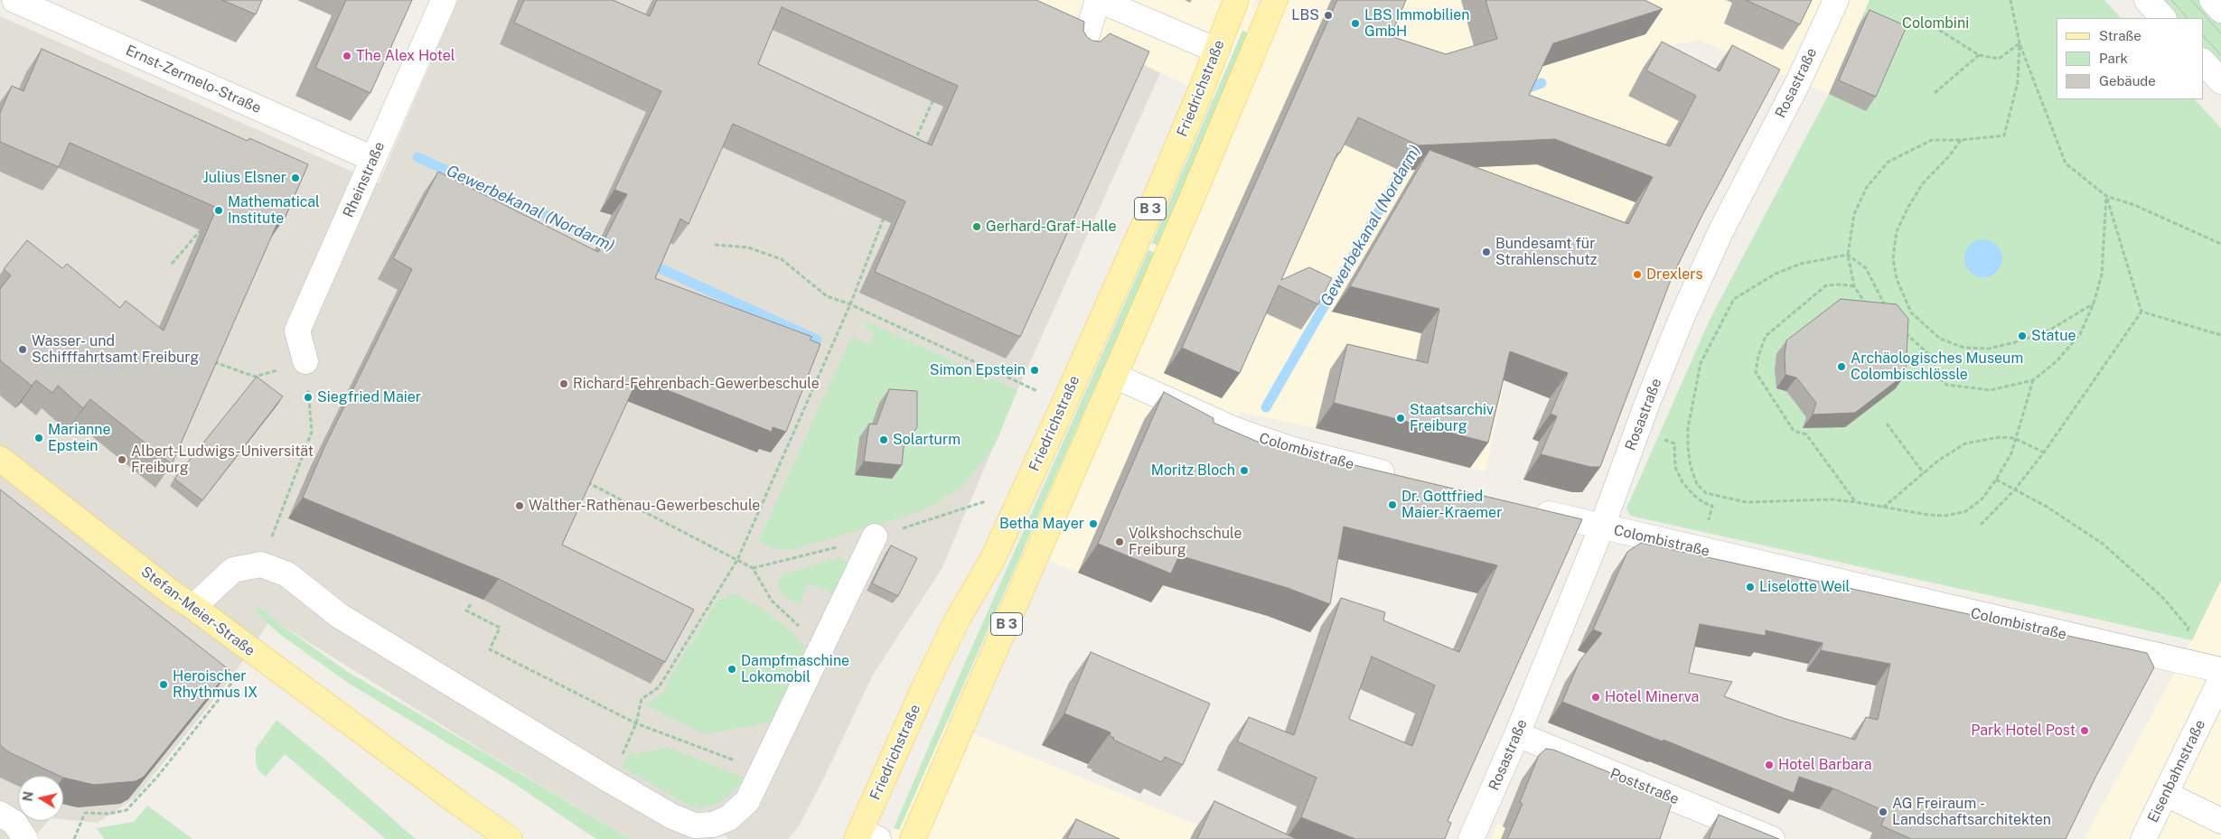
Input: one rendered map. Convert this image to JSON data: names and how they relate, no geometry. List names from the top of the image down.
{
  "streets": {
    "main road": ["Friedrichstraße", "B 3", "Stefan-Meier-Straße"],
    "street": [
      "Ernst-Zermelo-Straße",
      "Rosastraße",
      "Rheinstraße",
      "Colombistraße",
      "Eisenbahnstraße",
      "Poststraße"
    ]
  },
  "crossings": [
    ["Ernst-Zermelo-Straße", "Rheinstraße"],
    ["Rosastraße", "Colombistraße"],
    ["Rosastraße", "Poststraße"],
    ["B 3", "Colombistraße"]
  ],
  "water": ["Gewerbekanal (Nordarm)"],
  "parks": ["Colombini"],
  "places": [
    "LBS",
    "LBS Immobilien GmbH",
    "The Alex Hotel",
    "Julius Elsner",
    "Mathematical Institute",
    "Gerhard-Graf-Halle",
    "Bundesamt für Strahlenschutz",
    "Drexlers",
    "Statue",
    "Wasser- und Schifffahrtsamt Freiburg",
    "Archäologisches Museum Colombischlössle",
    "Simon Epstein",
    "Richard-Fehrenbach-Gewerbeschule",
    "Siegfried Maier",
    "Staatsarchiv Freiburg",
    "Marianne Epstein",
    "Solarturm",
    "Albert-Ludwigs-Universität Freiburg",
    "Moritz Bloch",
    "Dr. Gottfried Maier-Kraemer",
    "Walther-Rathenau-Gewerbeschule",
    "Betha Mayer",
    "Volkshochschule Freiburg",
    "Liselotte Weil",
    "Dampfmaschine Lokomobil",
    "Heroischer Rhythmus IX",
    "Hotel Minerva",
    "Park Hotel Post",
    "Hotel Barbara",
    "AG Freiraum - Landschaftsarchitekten"
  ],
  "legend": ["Straße", "Park", "Gebäude"],
  "north": "left"
}
